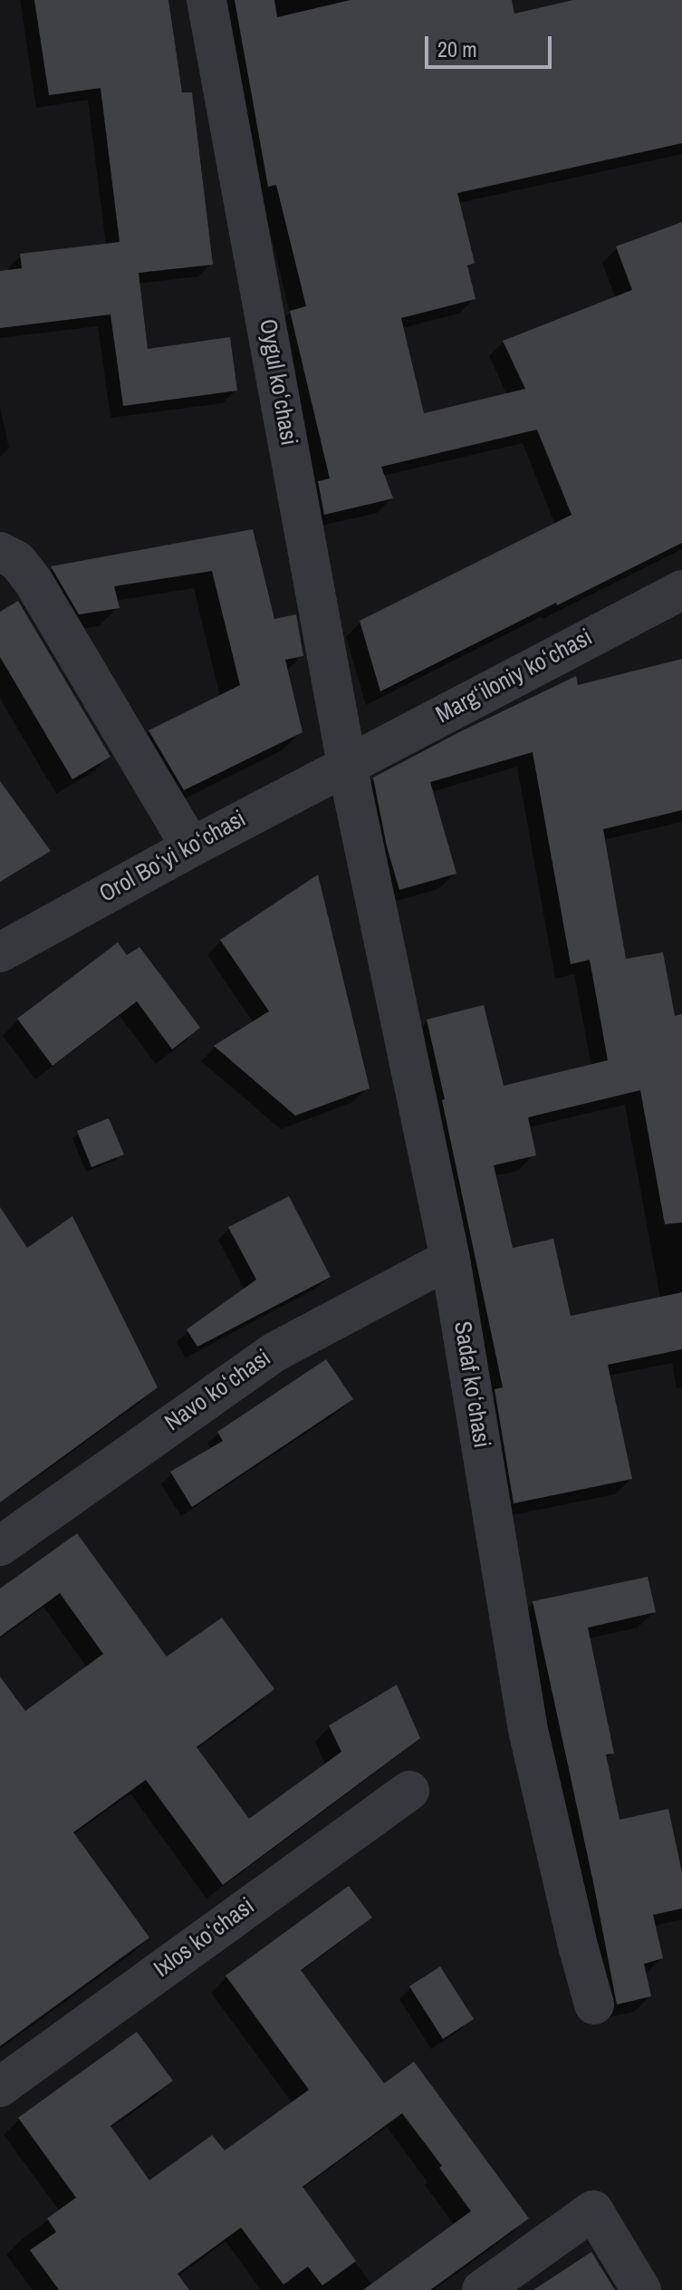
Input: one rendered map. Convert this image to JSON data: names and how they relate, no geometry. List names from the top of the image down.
{
  "streets": {
    "street": [
      "Oygul koʻchasi",
      "Margʻiloniy koʻchasi",
      "Orol Boʻyi koʻchasi",
      "Sadaf koʻchasi",
      "Navo koʻchasi",
      "Ixlos koʻchasi"
    ]
  },
  "crossings": [
    ["Oygul koʻchasi", "Margʻiloniy koʻchasi"],
    ["Oygul koʻchasi", "Orol Boʻyi koʻchasi"],
    ["Oygul koʻchasi", "Sadaf koʻchasi"],
    ["Margʻiloniy koʻchasi", "Orol Boʻyi koʻchasi"],
    ["Margʻiloniy koʻchasi", "Sadaf koʻchasi"],
    ["Orol Boʻyi koʻchasi", "Sadaf koʻchasi"],
    ["Sadaf koʻchasi", "Navo koʻchasi"]
  ],
  "scale_bar": "20 m"
}
